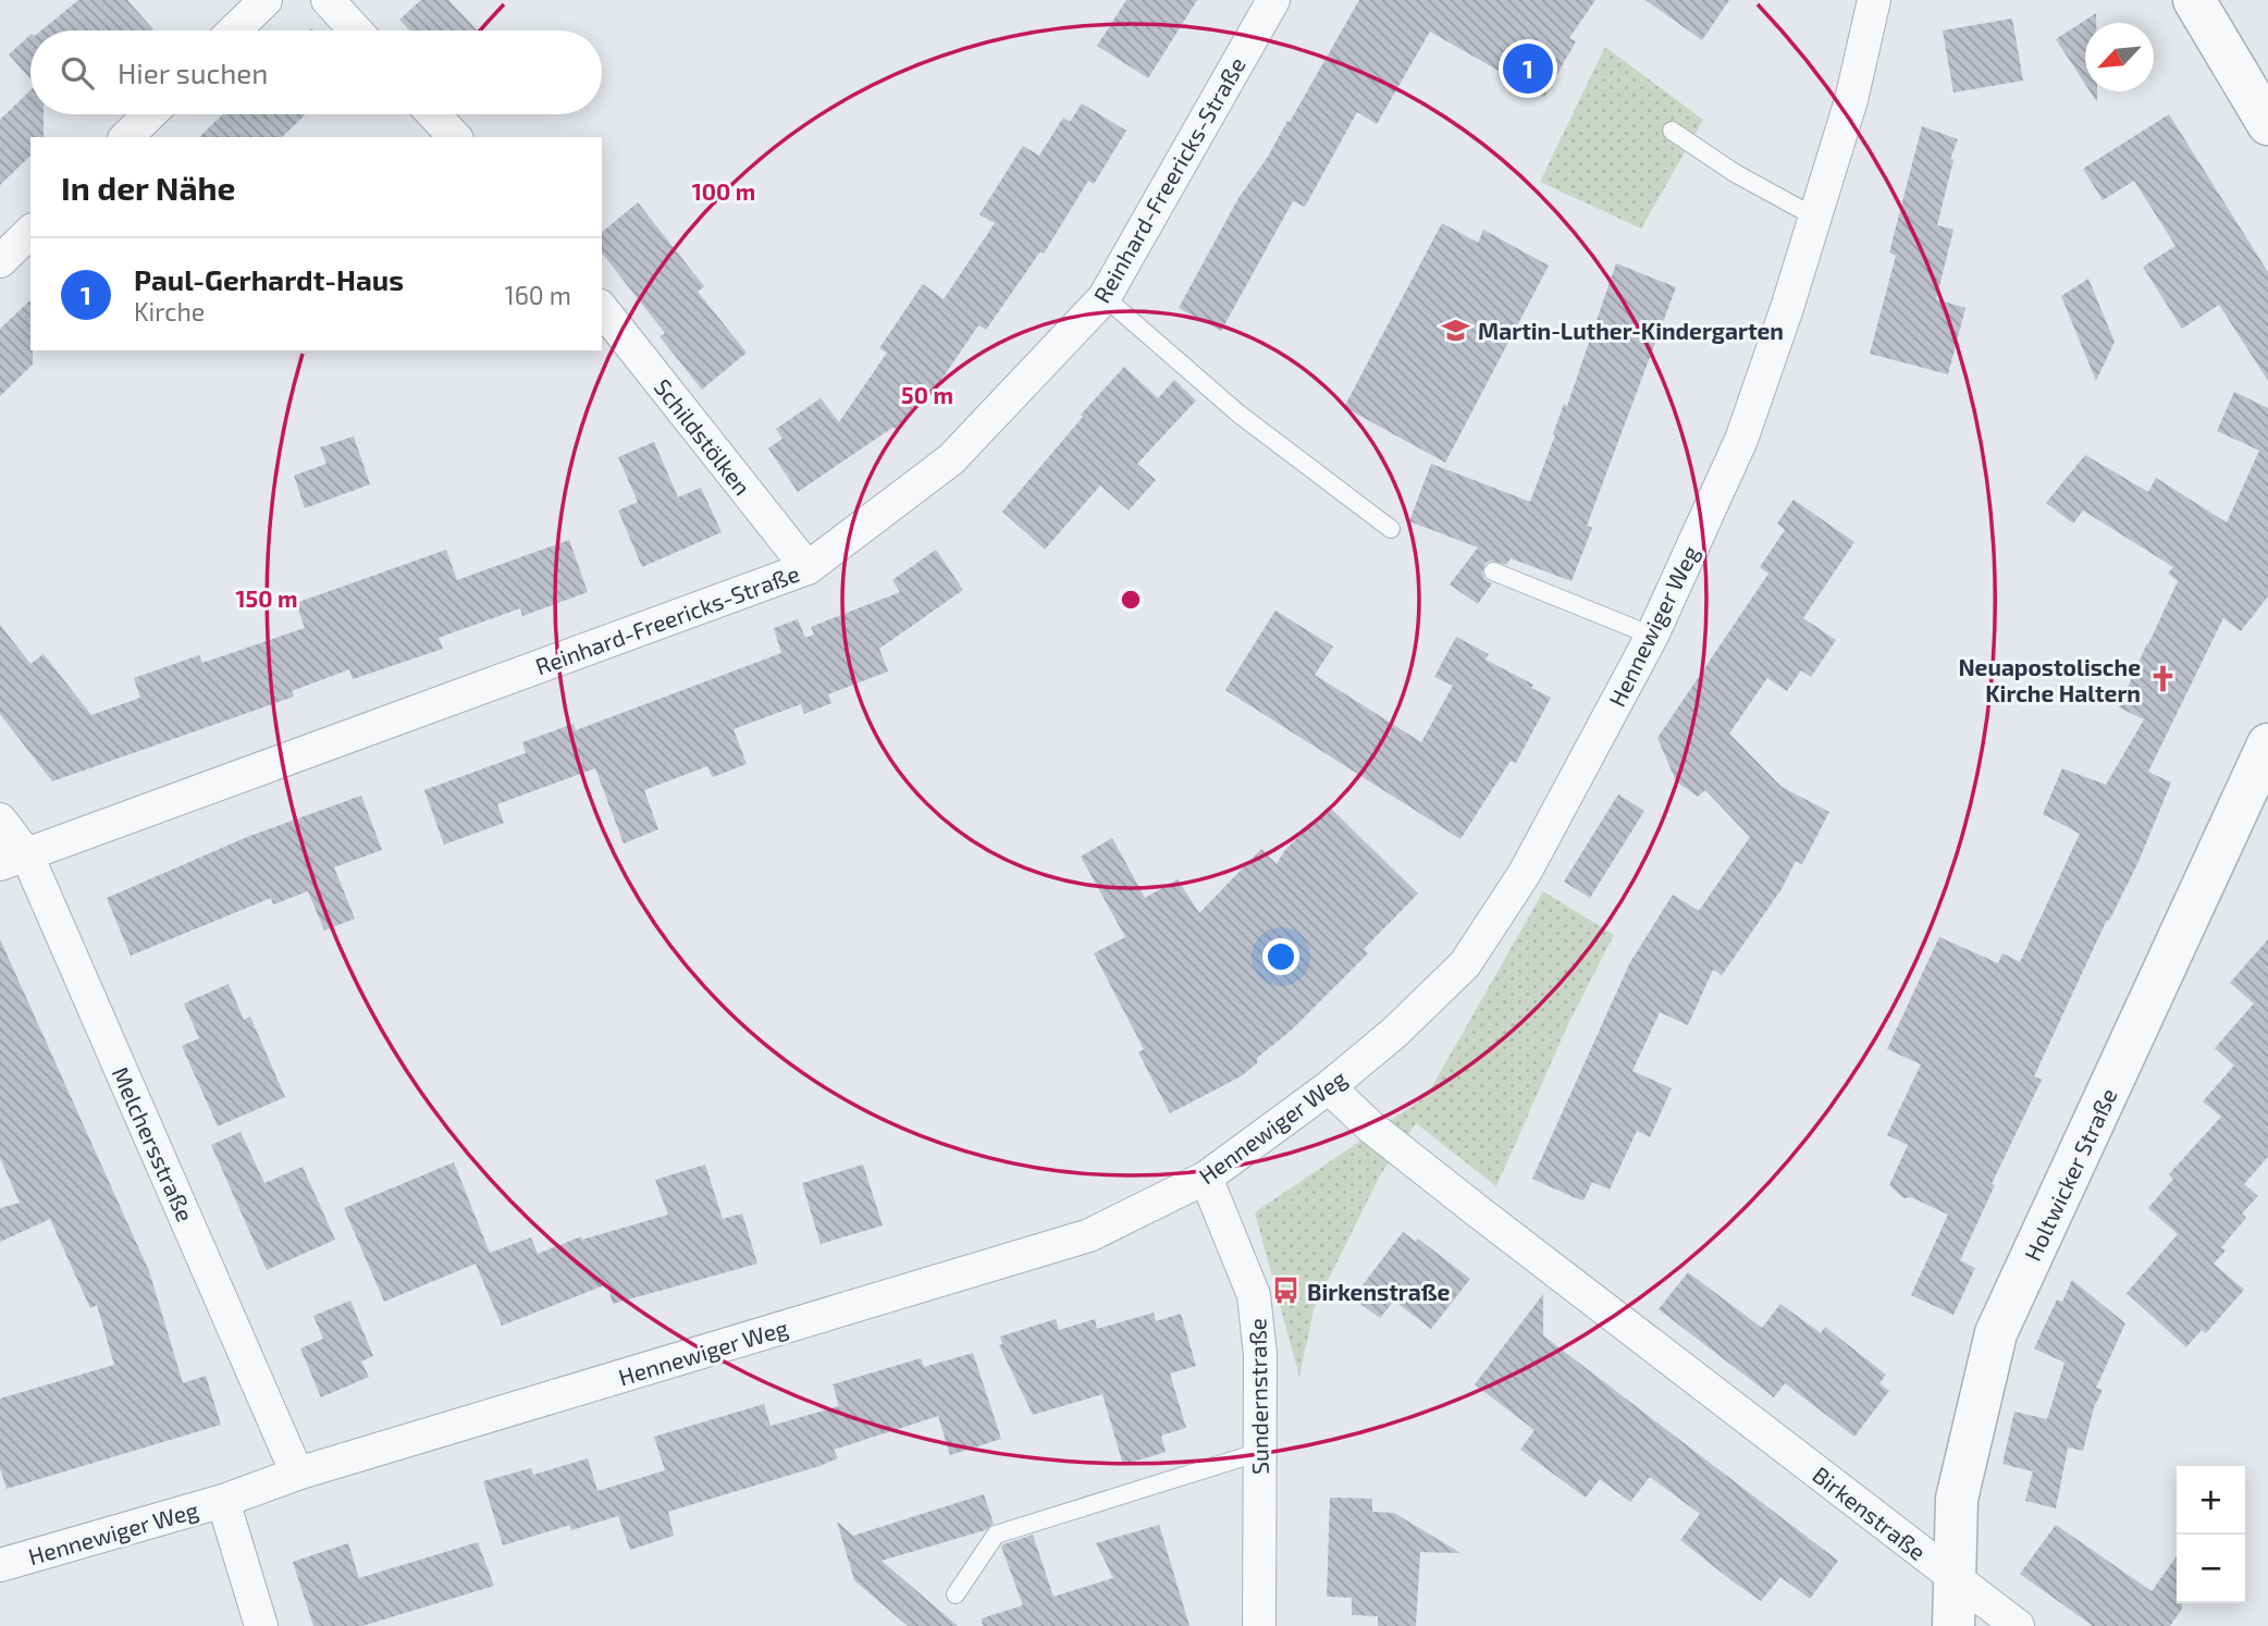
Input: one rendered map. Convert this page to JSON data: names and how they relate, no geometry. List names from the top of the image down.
{
  "streets": {
    "street": [
      "Reinhard-Freericks-Straße",
      "Schildstölken",
      "Hennewiger Weg",
      "Melchersstraße",
      "Holtwicker Straße",
      "Sundernstraße",
      "Birkenstraße"
    ]
  },
  "crossings": [
    ["Reinhard-Freericks-Straße", "Schildstölken"],
    ["Reinhard-Freericks-Straße", "Melchersstraße"],
    ["Hennewiger Weg", "Melchersstraße"],
    ["Hennewiger Weg", "Sundernstraße"],
    ["Hennewiger Weg", "Birkenstraße"],
    ["Holtwicker Straße", "Birkenstraße"]
  ],
  "places": {
    "school or university": ["Martin-Luther-Kindergarten"],
    "church": ["Neuapostolische Kirche Haltern"],
    "bus stop": ["Birkenstraße"]
  },
  "north": "bottom left",
  "page": {
    "search": "Hier suchen",
    "pins": "1",
    "heading": "In der Nähe",
    "list": [
      {
        "mark": "1",
        "name": "Paul-Gerhardt-Haus",
        "note": "Kirche",
        "value": "160 m"
      }
    ],
    "map_buttons": ["+", "−"]
  },
  "rings": ["100 m", "50 m", "150 m"]
}
